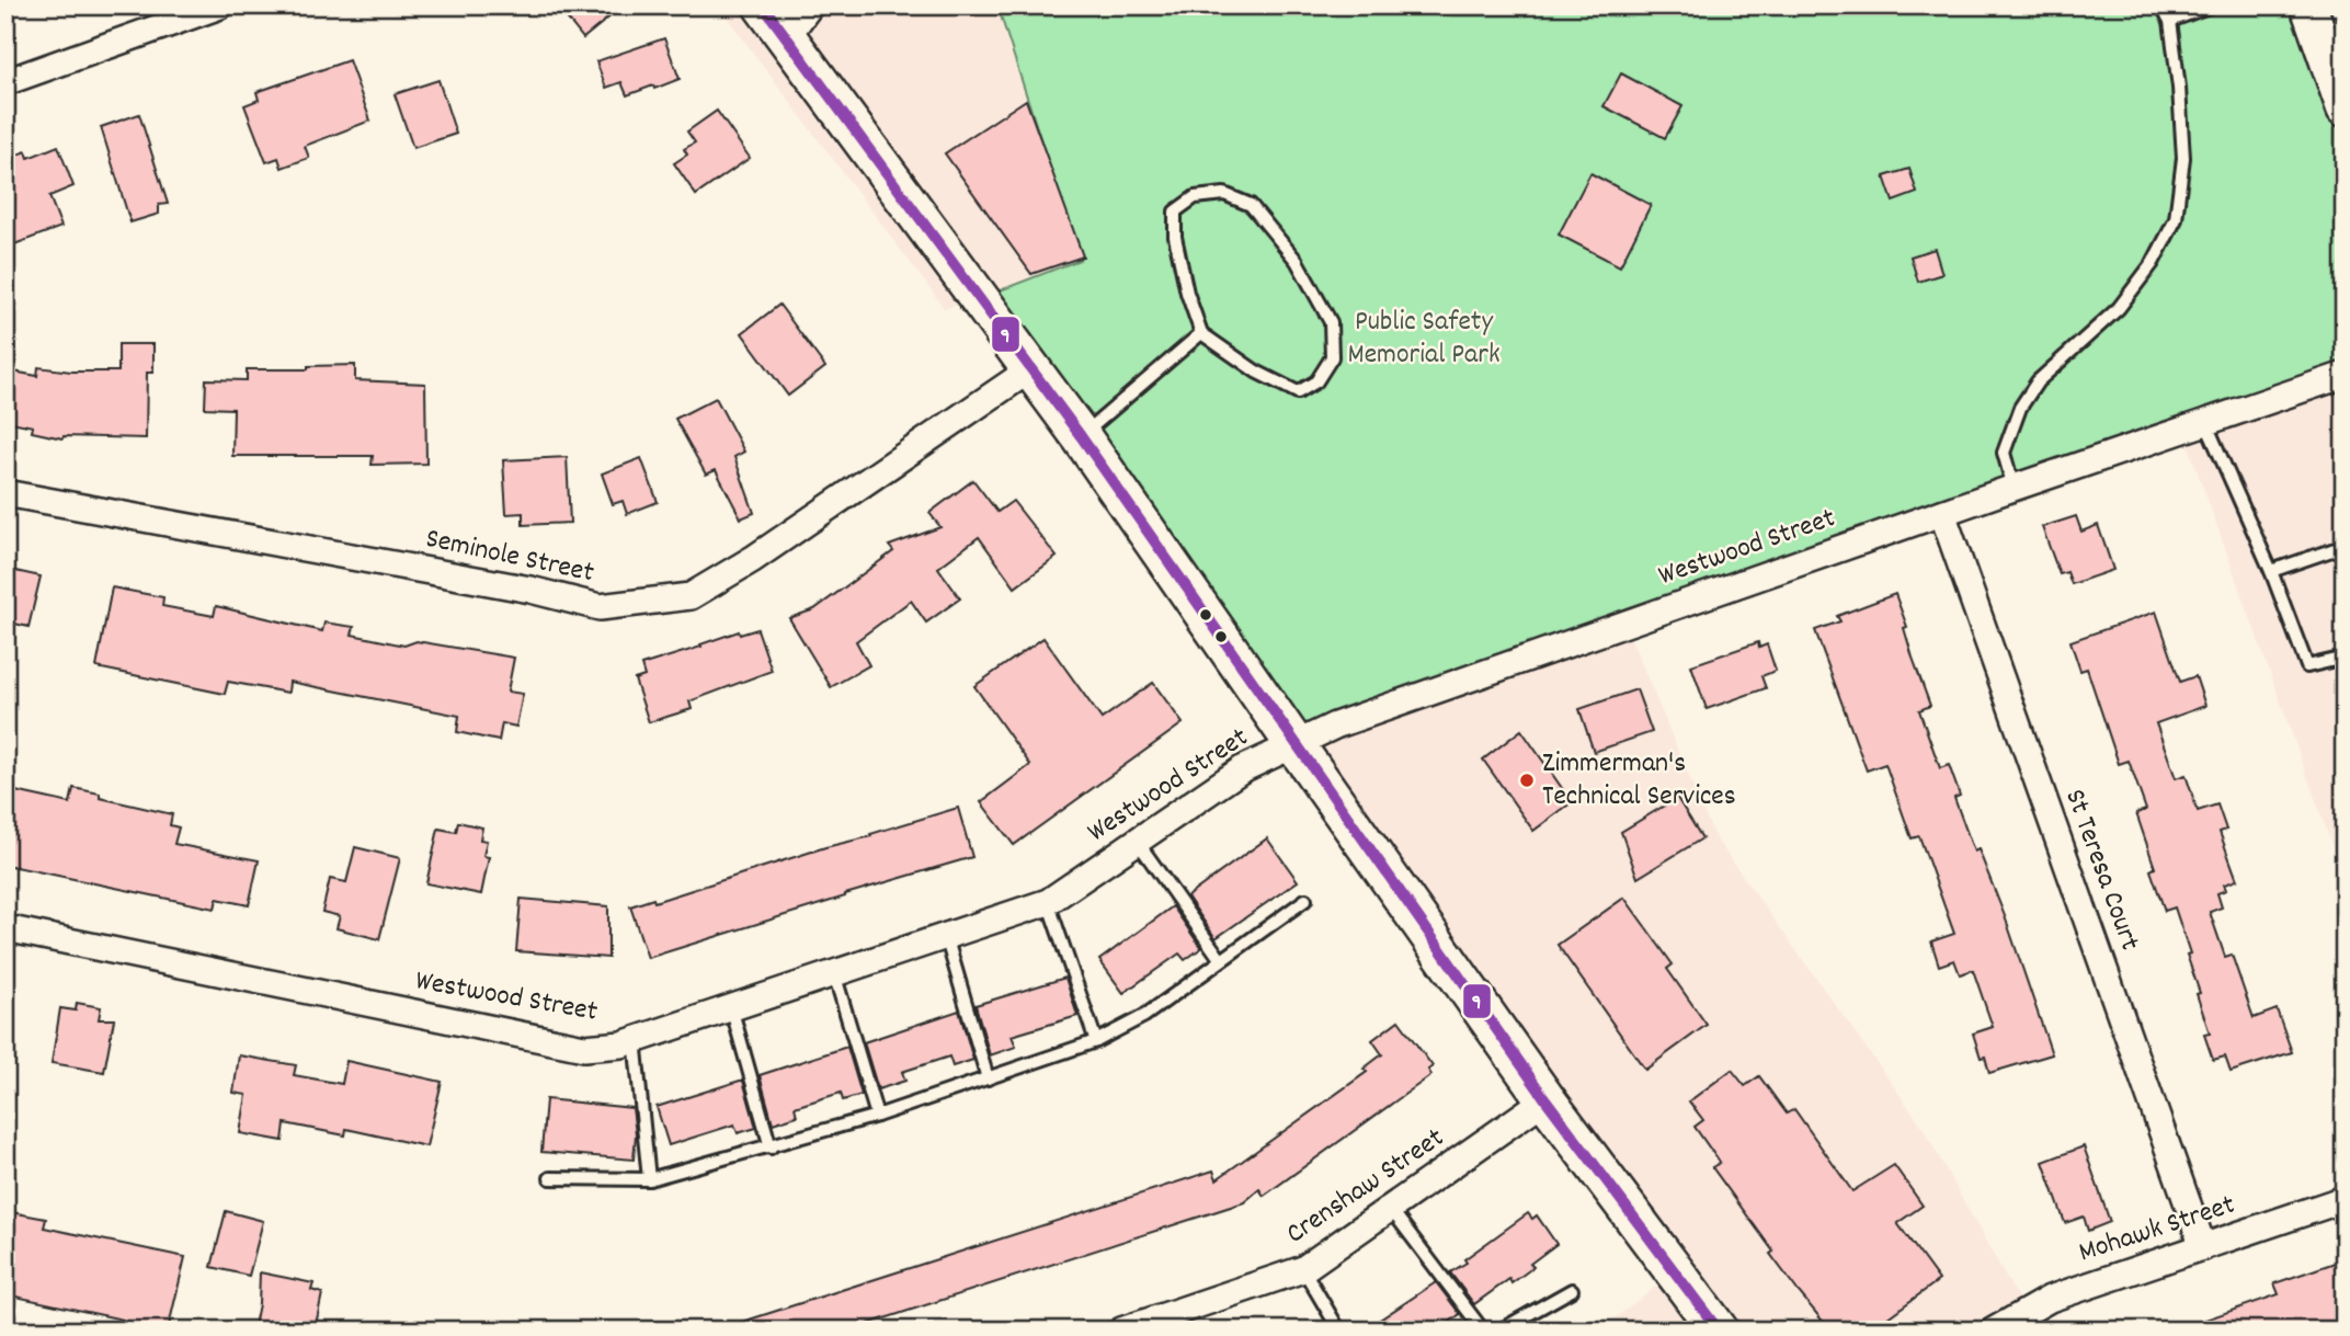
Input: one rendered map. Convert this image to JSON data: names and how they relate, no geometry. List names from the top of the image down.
{
  "streets": {
    "street": [
      "Westwood Street",
      "Seminole Street",
      "St Teresa Court",
      "Crenshaw Street",
      "Mohawk Street"
    ]
  },
  "crossings": [
    ["Westwood Street", "St Teresa Court"],
    ["St Teresa Court", "Mohawk Street"]
  ],
  "parks": ["Public Safety Memorial Park"],
  "places": ["Zimmerman's Technical Services"],
  "lines": ["transit line 9"]
}
